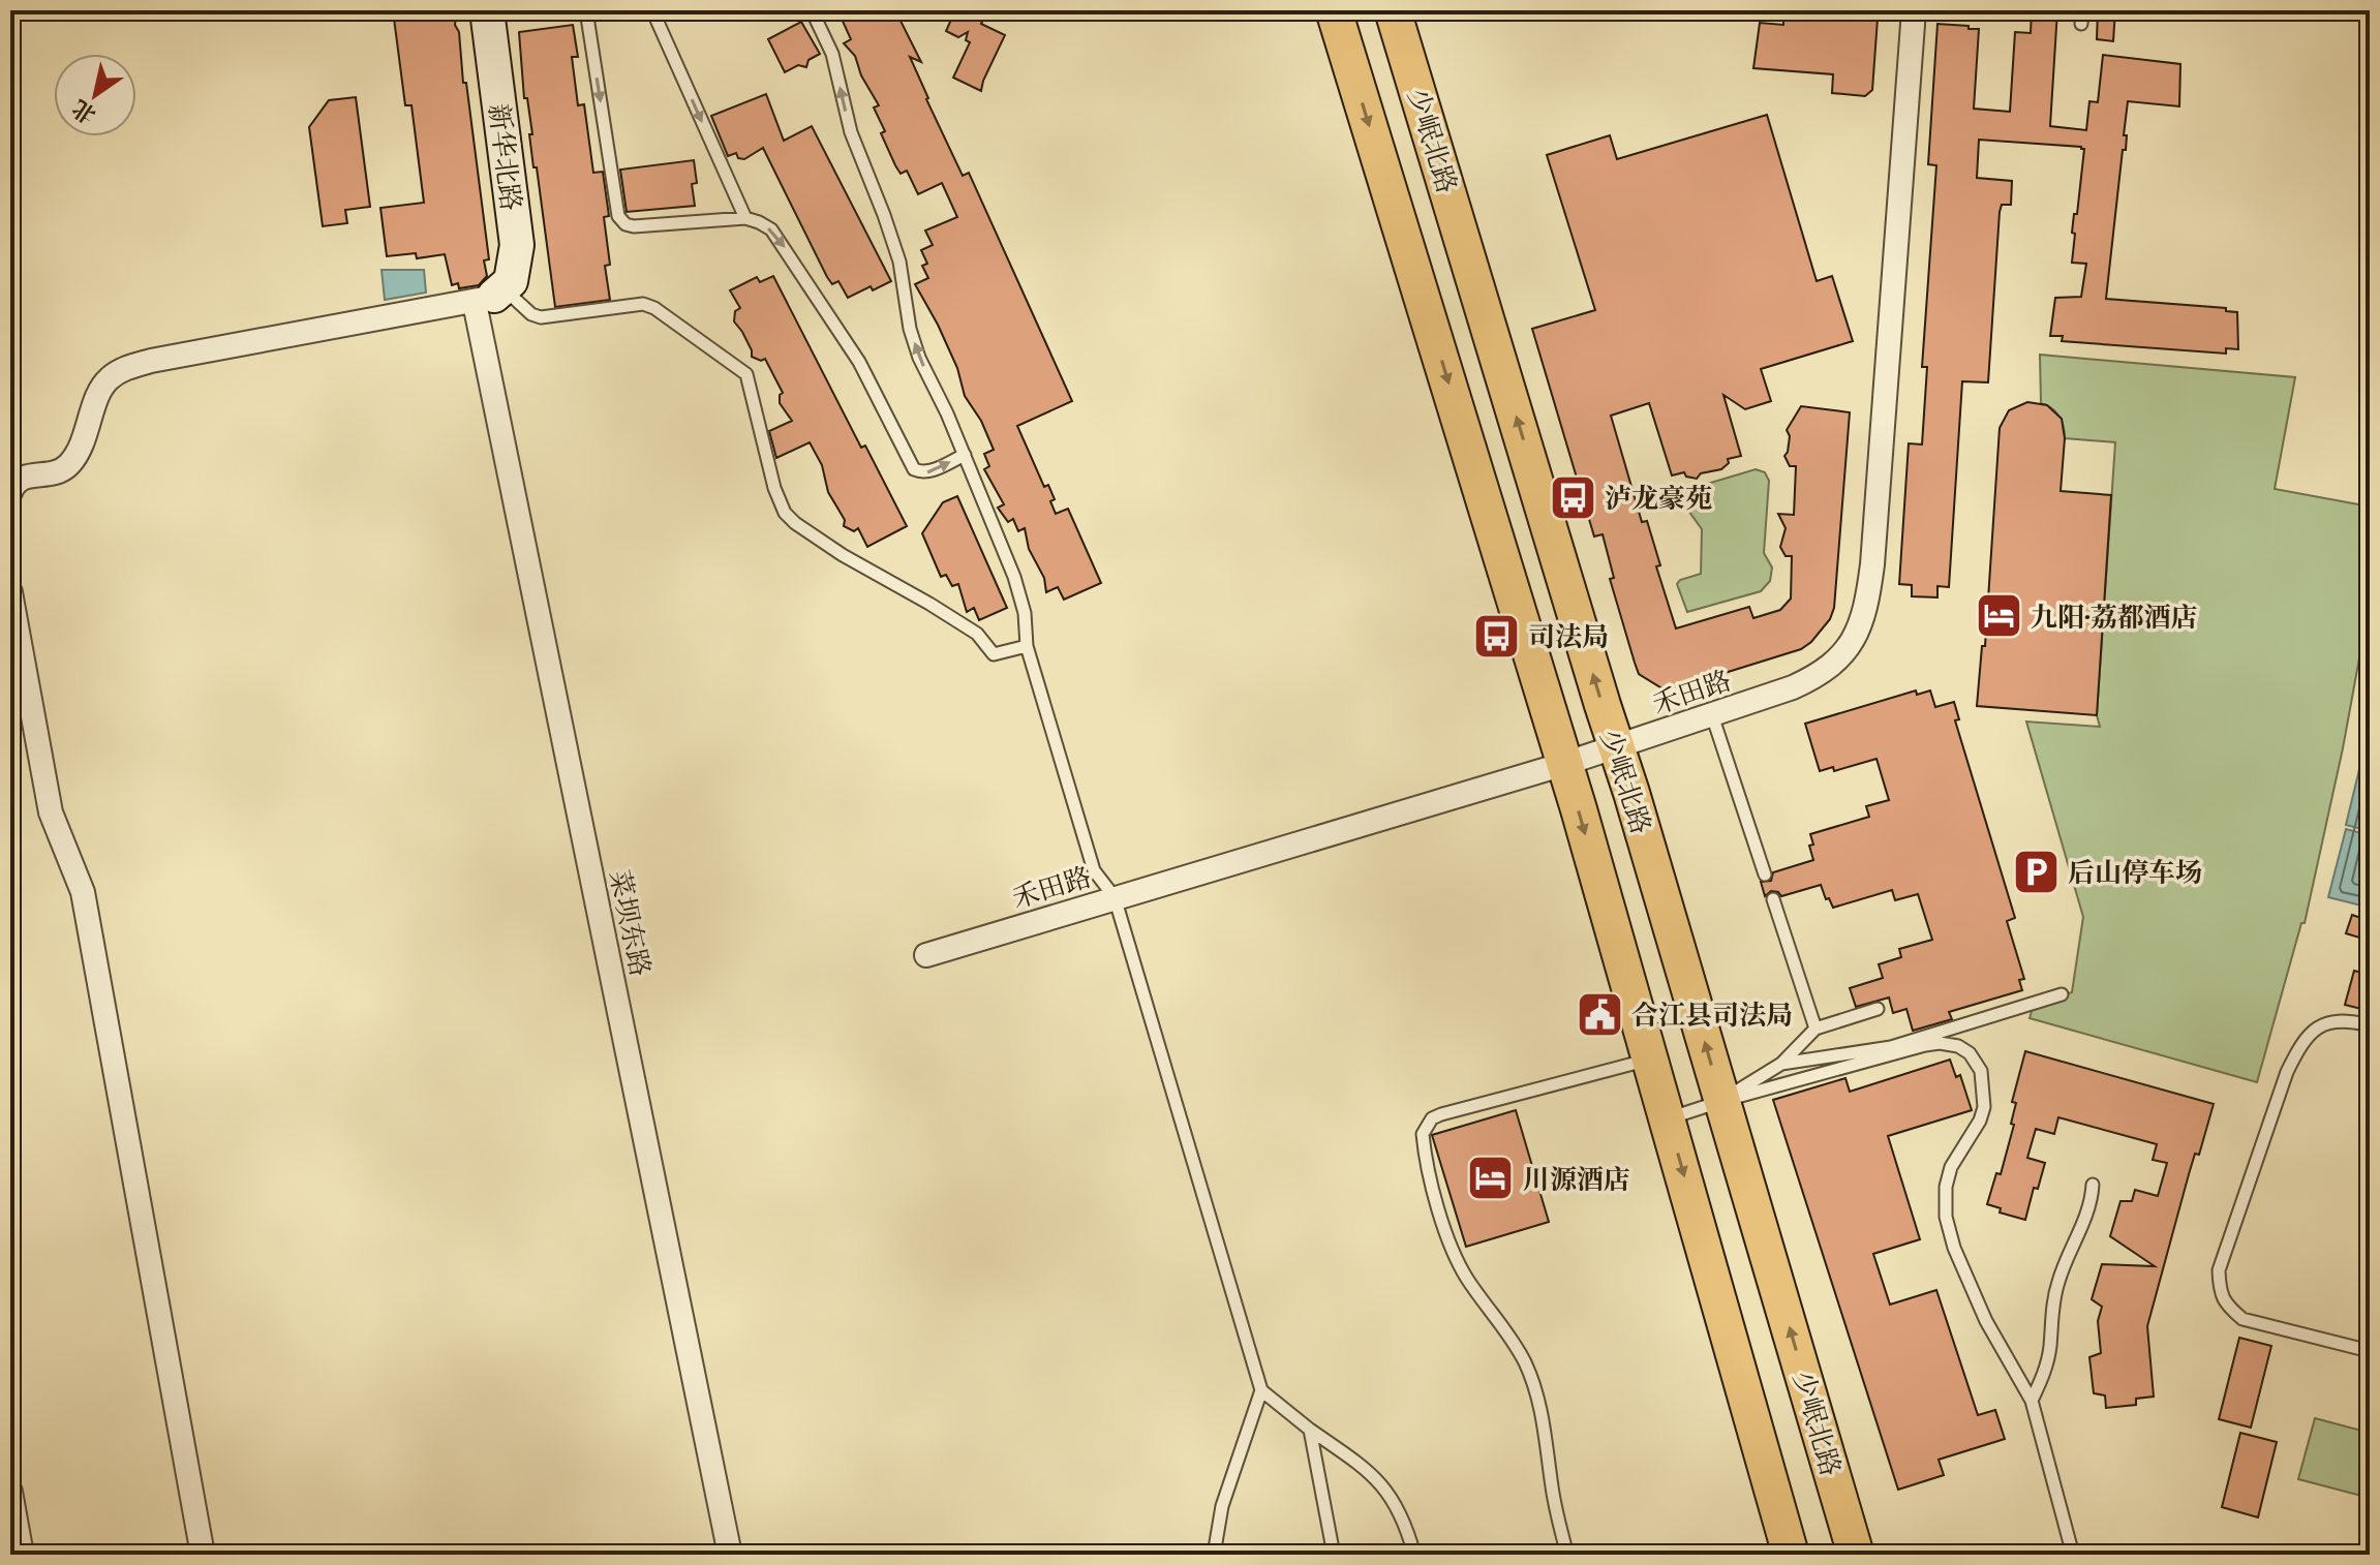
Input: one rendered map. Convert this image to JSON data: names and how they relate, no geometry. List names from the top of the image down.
{
  "streets": {
    "main road": ["少岷北路"],
    "street": ["新华北路", "禾田路", "菜坝东路"]
  },
  "crossings": [
    ["少岷北路", "禾田路"],
    ["新华北路", "菜坝东路"]
  ],
  "places": {
    "bus stop": ["泸龙豪苑", "司法局"],
    "hotel": ["九阳·荔都酒店", "川源酒店"],
    "parking": ["后山停车场"],
    "public building": ["合江县司法局"]
  },
  "north": "bottom left"
}
